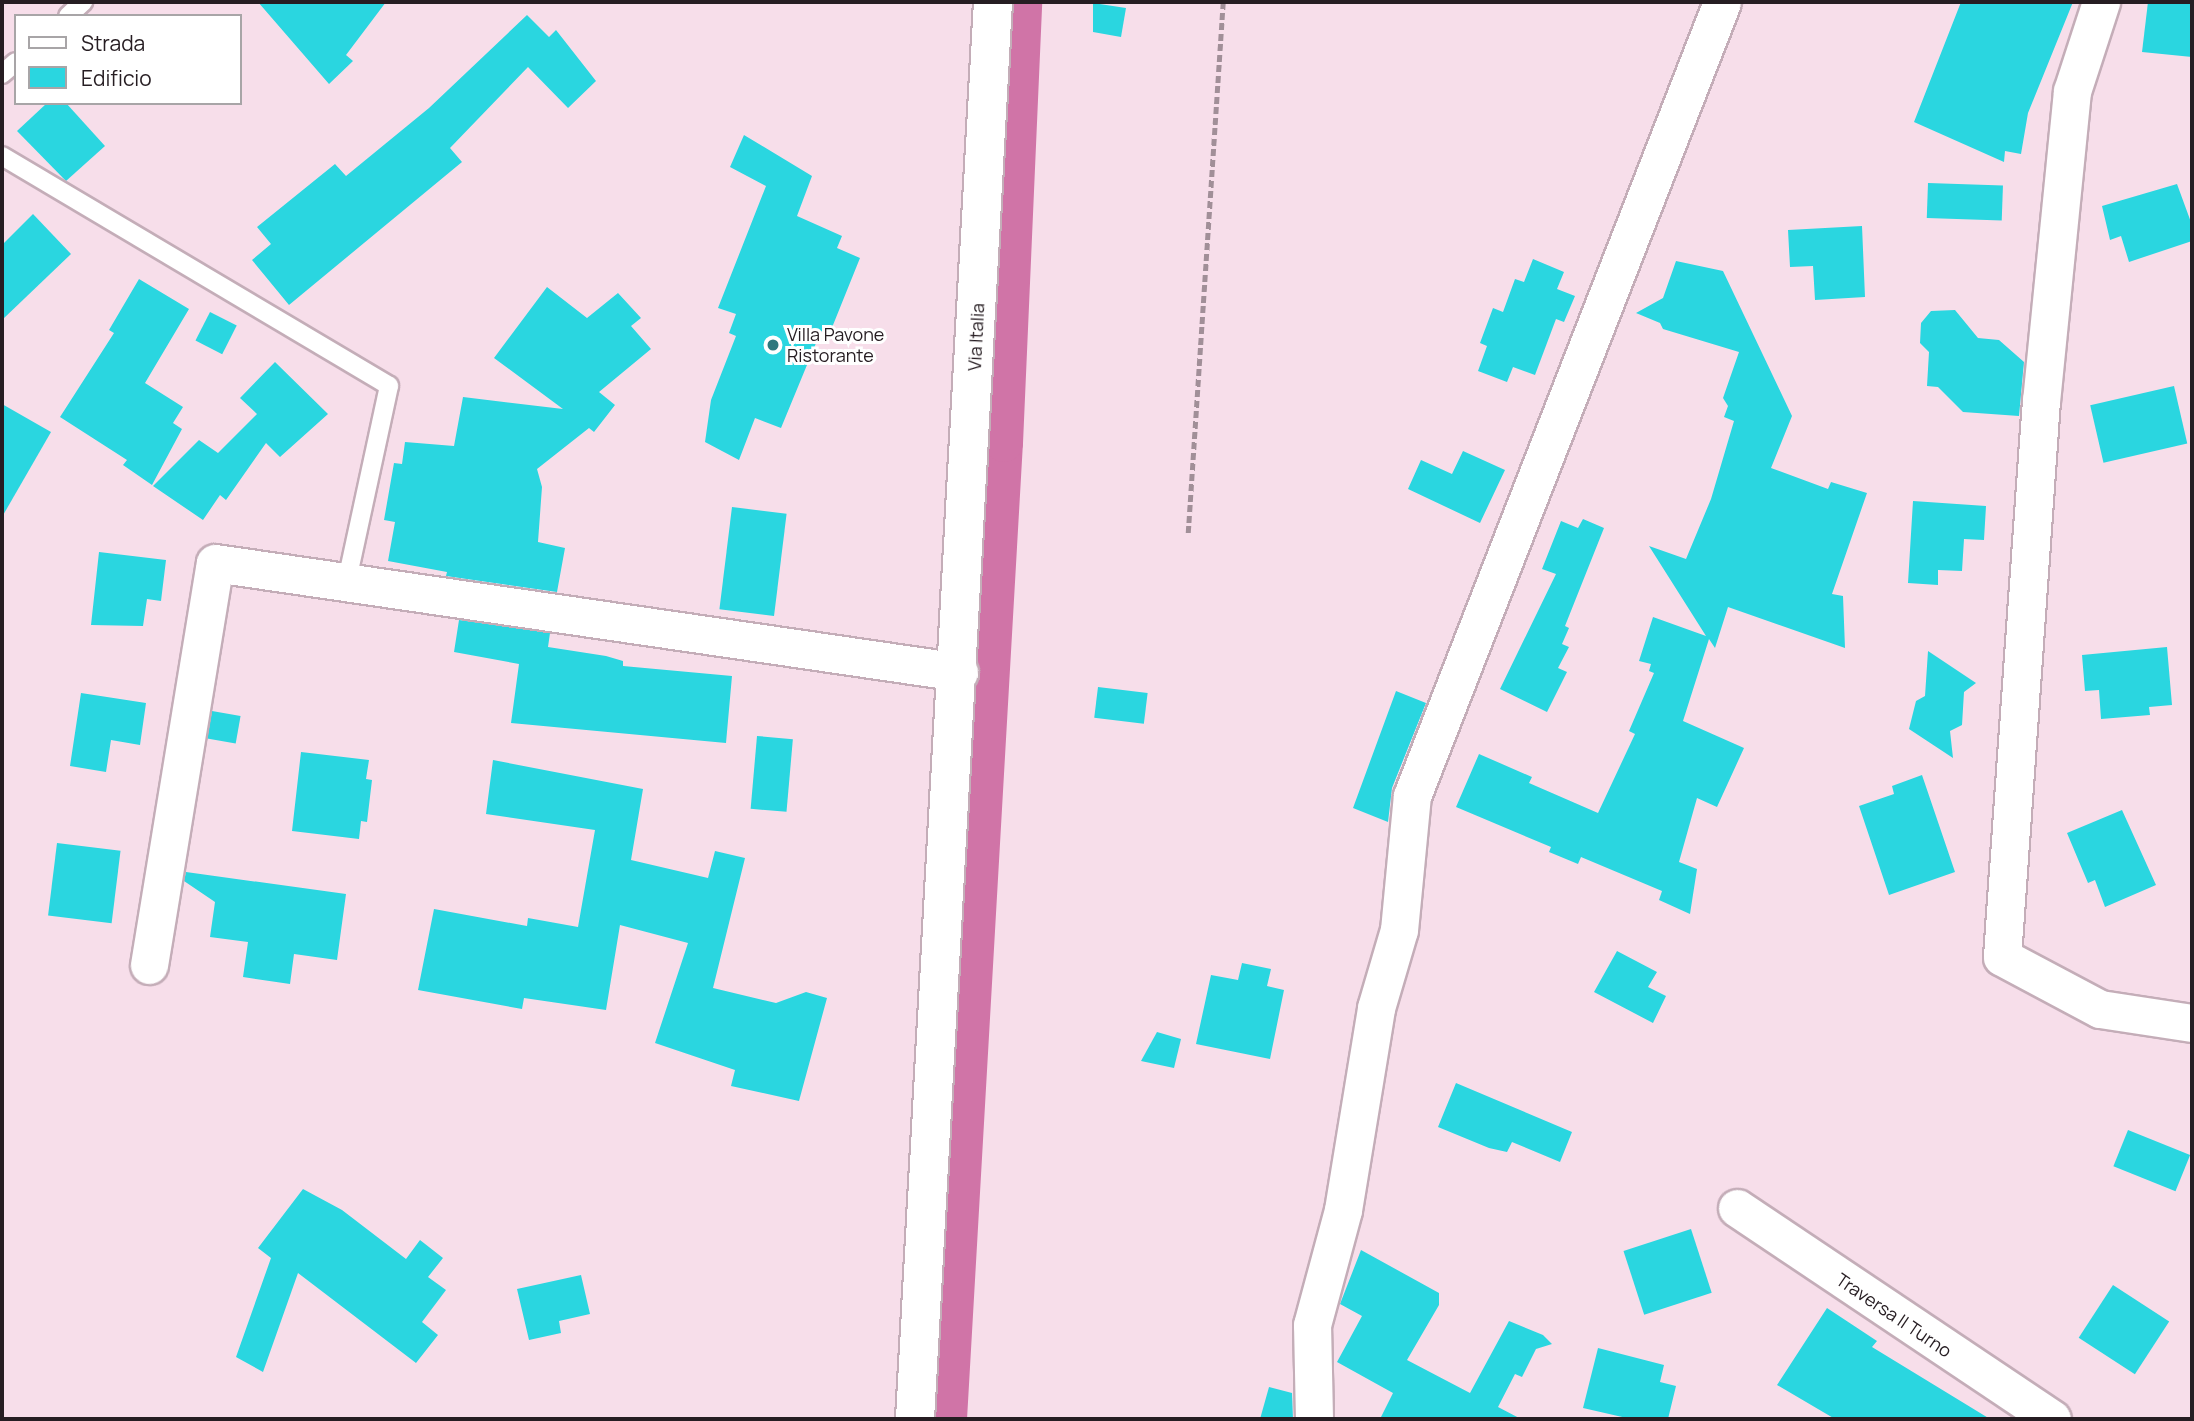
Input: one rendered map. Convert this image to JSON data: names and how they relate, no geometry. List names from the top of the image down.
{
  "streets": {
    "street": ["Via Italia", "Traversa II Turno"]
  },
  "places": ["Villa Pavone Ristorante"],
  "legend": ["Strada", "Edificio"]
}
